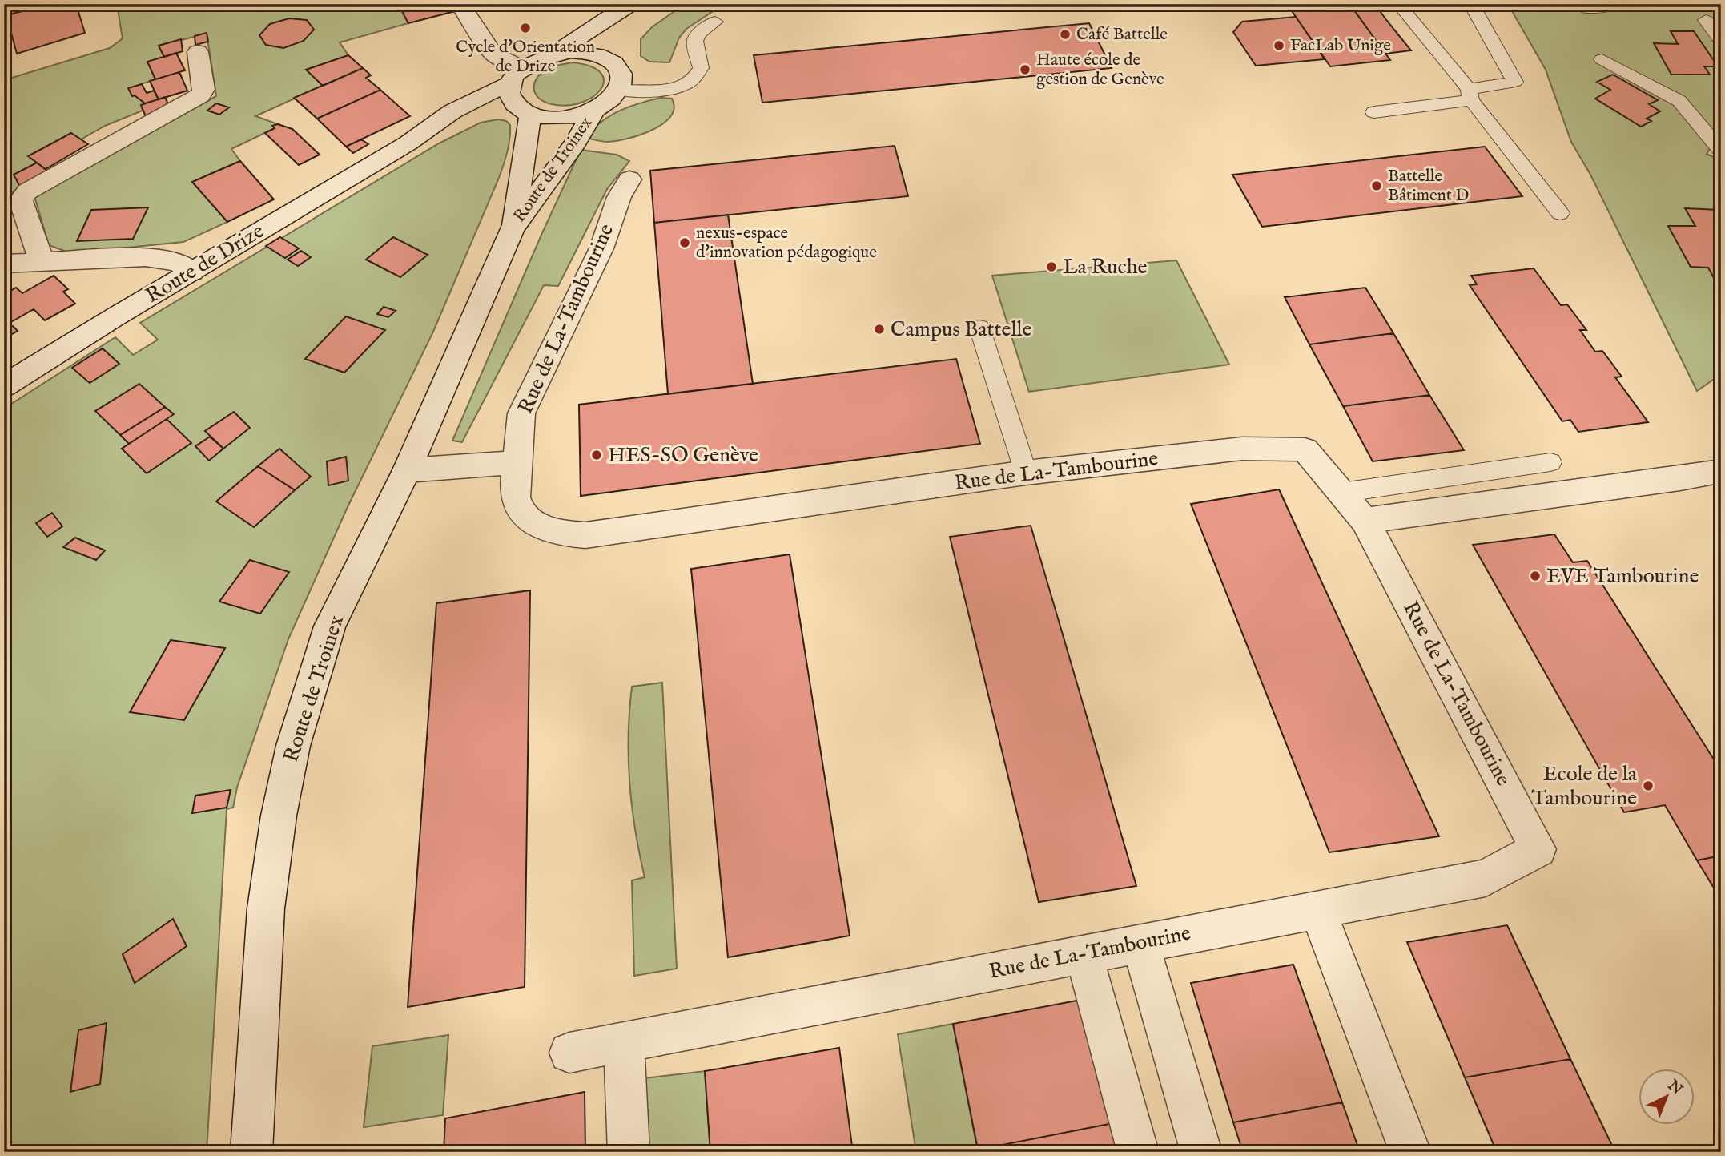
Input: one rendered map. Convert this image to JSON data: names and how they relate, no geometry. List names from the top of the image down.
{
  "streets": {
    "street": ["Route de Troinex", "Route de Drize", "Rue de La-Tambourine"]
  },
  "crossings": [
    ["Route de Troinex", "Route de Drize"]
  ],
  "places": [
    "Cycle d'Orientation de Drize",
    "Café Battelle",
    "FacLab Unige",
    "Haute école de gestion de Genève",
    "Battelle Bâtiment D",
    "nexus-espace d'innovation pédagogique",
    "La Ruche",
    "Campus Battelle",
    "HES-SO Genève",
    "EVE Tambourine",
    "Ecole de la Tambourine"
  ],
  "north": "top right"
}
